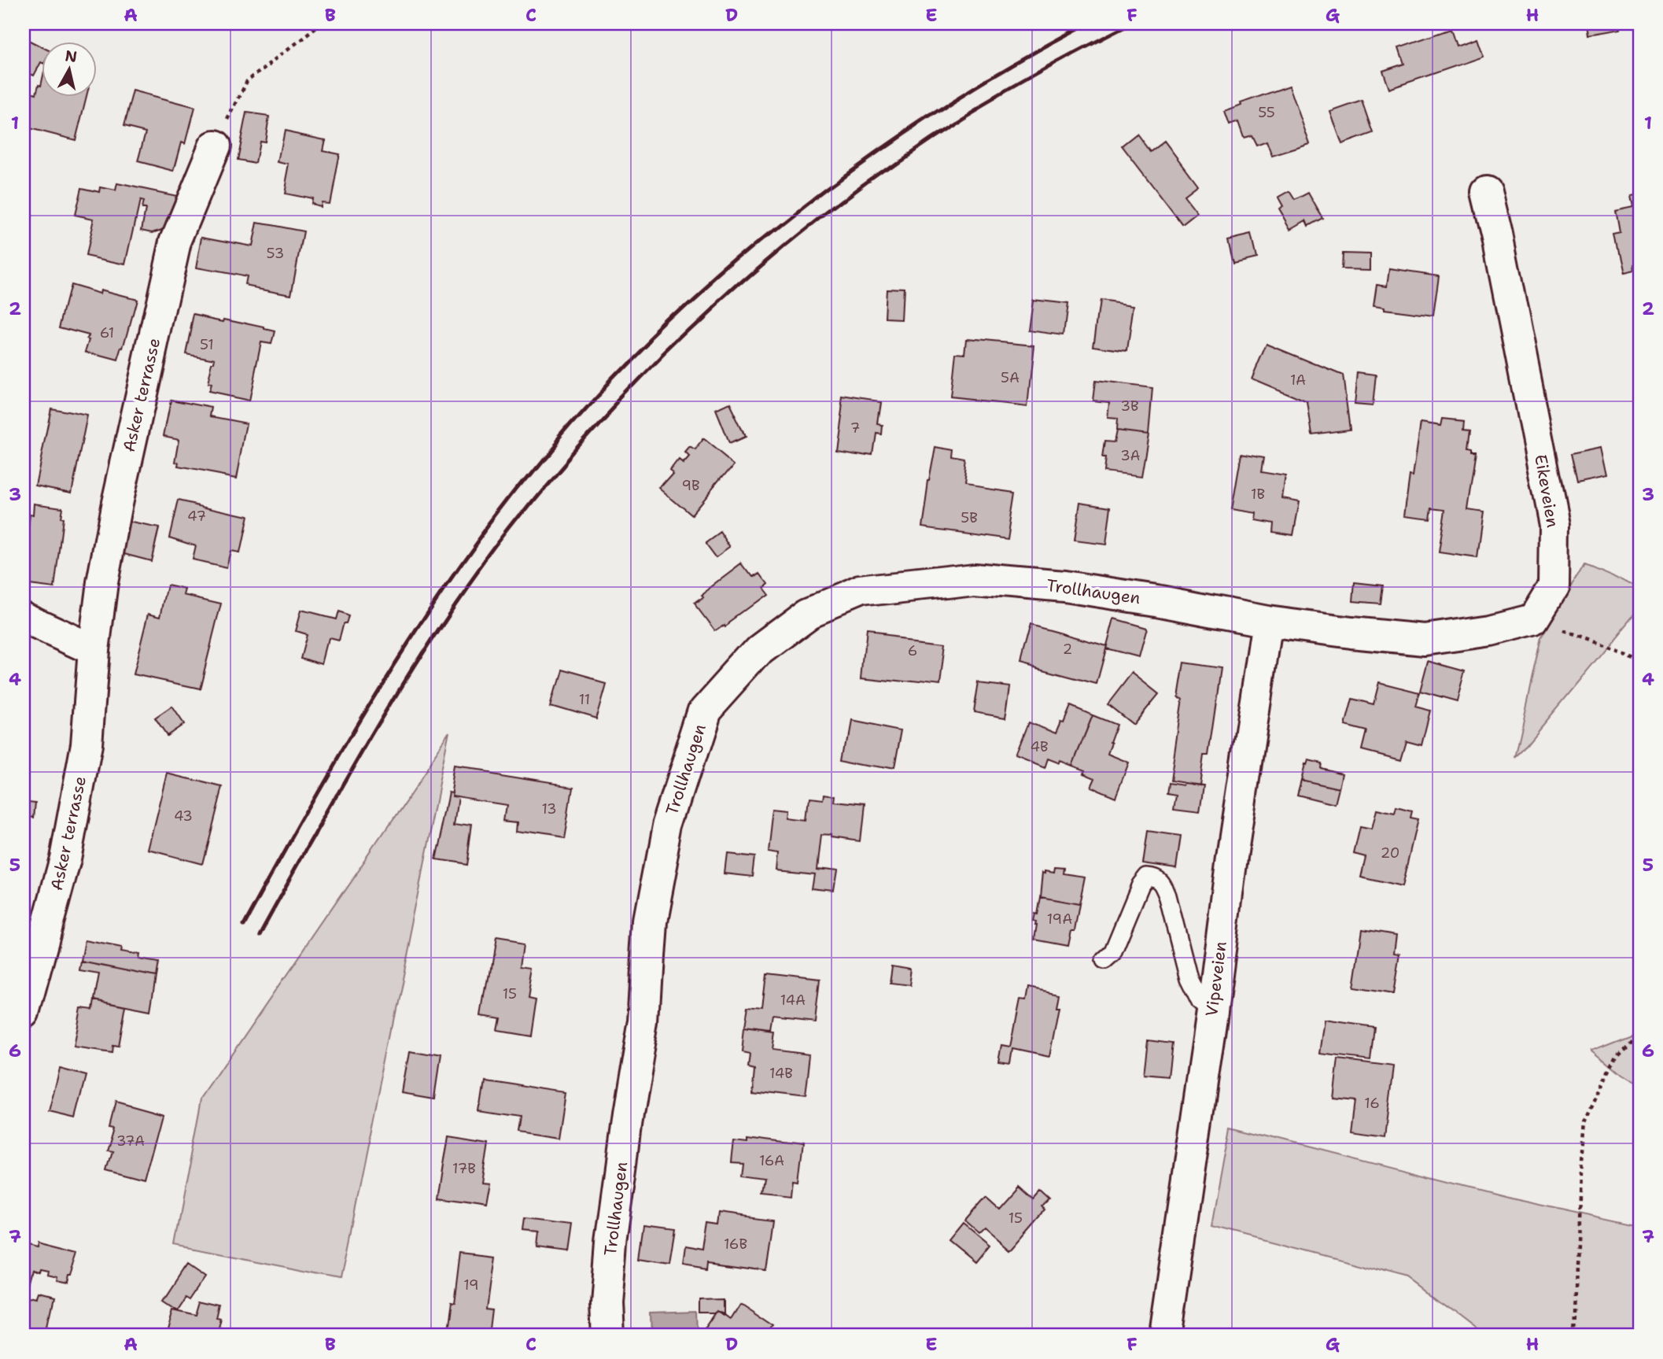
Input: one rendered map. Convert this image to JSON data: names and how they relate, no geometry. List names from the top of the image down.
{
  "streets": {
    "street": [
      "Asker terrasse",
      "Eikeveien",
      "Trollhaugen",
      "Vipeveien"
    ]
  },
  "crossings": [
    ["Trollhaugen", "Vipeveien"]
  ],
  "house_numbers": [
    "55",
    "53",
    "61",
    "51",
    "5A",
    "1A",
    "3B",
    "7",
    "3A",
    "9B",
    "1B",
    "47",
    "5B",
    "2",
    "6",
    "11",
    "4B",
    "13",
    "43",
    "20",
    "19A",
    "15",
    "14A",
    "14B",
    "16",
    "37A",
    "16A",
    "17B",
    "15",
    "16B",
    "19"
  ],
  "north": "top",
  "grid": {
    "columns": [
      "A",
      "B",
      "C",
      "D",
      "E",
      "F",
      "G",
      "H"
    ],
    "rows": [
      "1",
      "2",
      "3",
      "4",
      "5",
      "6",
      "7"
    ]
  }
}
